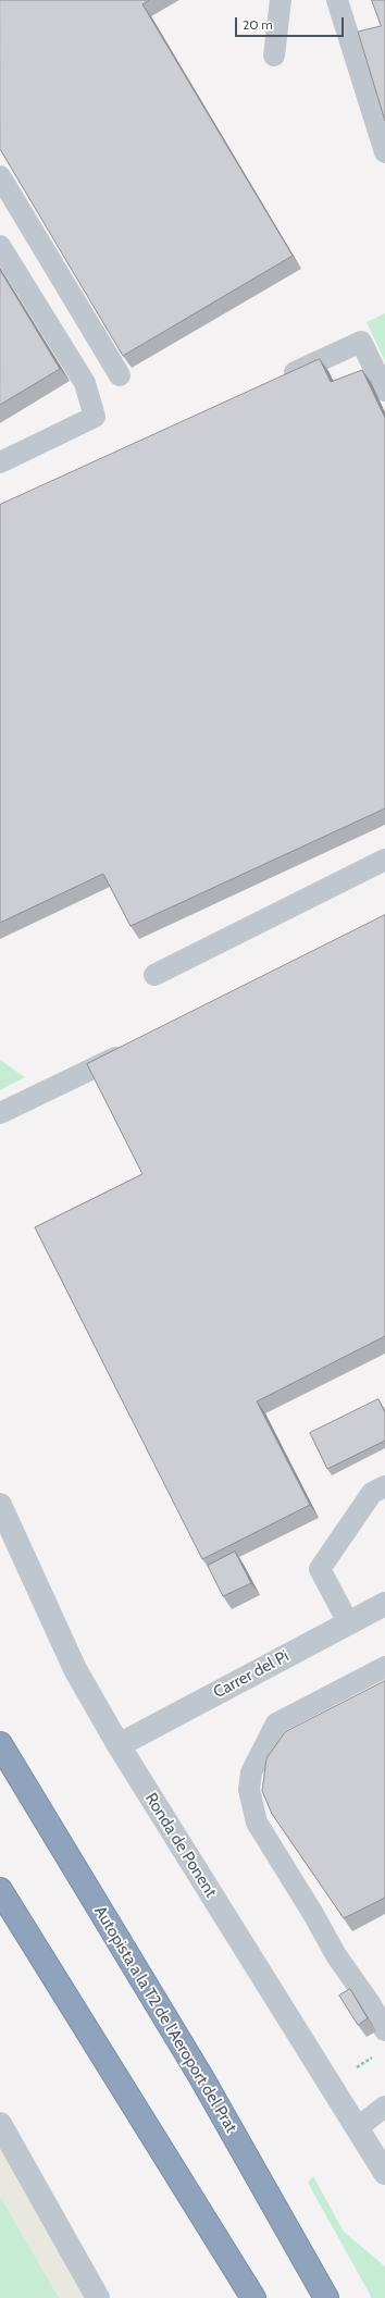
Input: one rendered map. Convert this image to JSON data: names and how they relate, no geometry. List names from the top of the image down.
{
  "streets": {
    "highway": ["Autopista a la T2 de l'Aeroport del Prat"],
    "street": ["Carrer del Pi", "Ronda de Ponent"]
  },
  "crossings": [
    ["Carrer del Pi", "Ronda de Ponent"]
  ],
  "scale_bar": "20 m"
}
